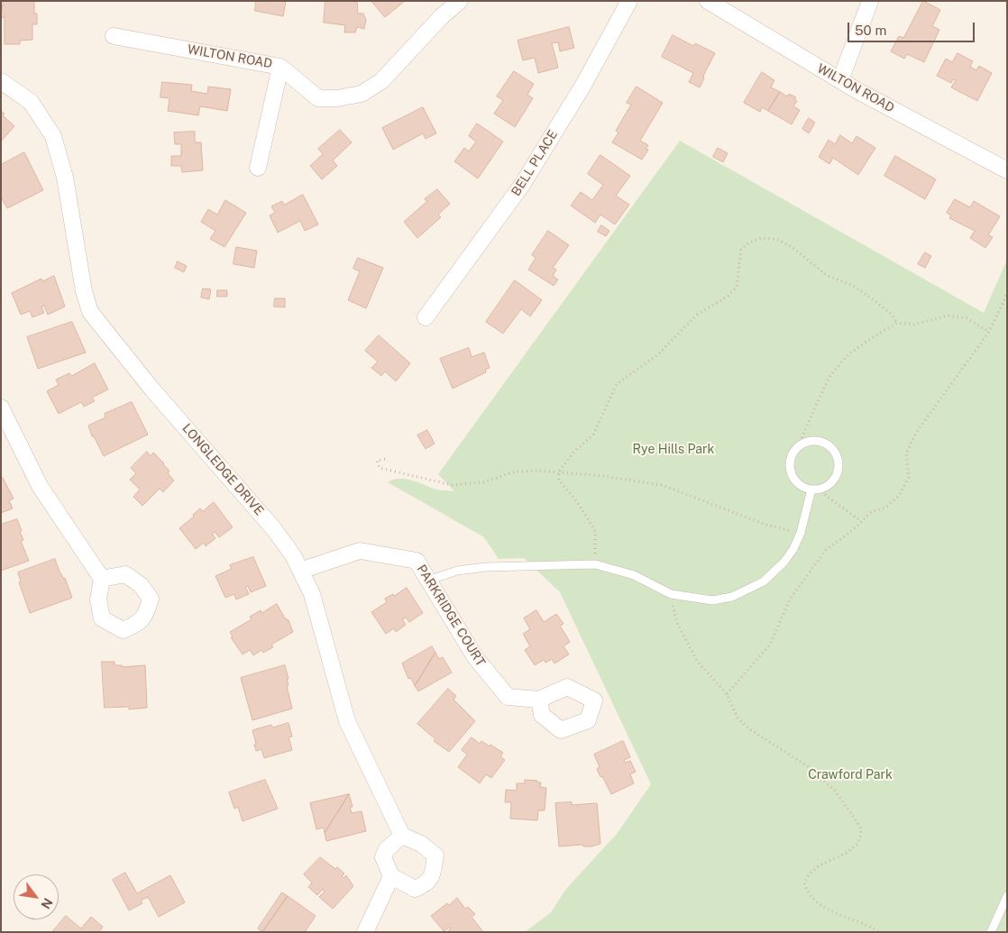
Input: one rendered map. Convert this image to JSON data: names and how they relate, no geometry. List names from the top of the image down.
{
  "streets": {
    "street": [
      "WILTON ROAD",
      "BELL PLACE",
      "LONGLEDGE DRIVE",
      "PARKRIDGE COURT"
    ]
  },
  "crossings": [
    ["LONGLEDGE DRIVE", "PARKRIDGE COURT"]
  ],
  "parks": ["Rye Hills Park", "Crawford Park"],
  "scale_bar": "50 m",
  "north": "bottom right"
}
